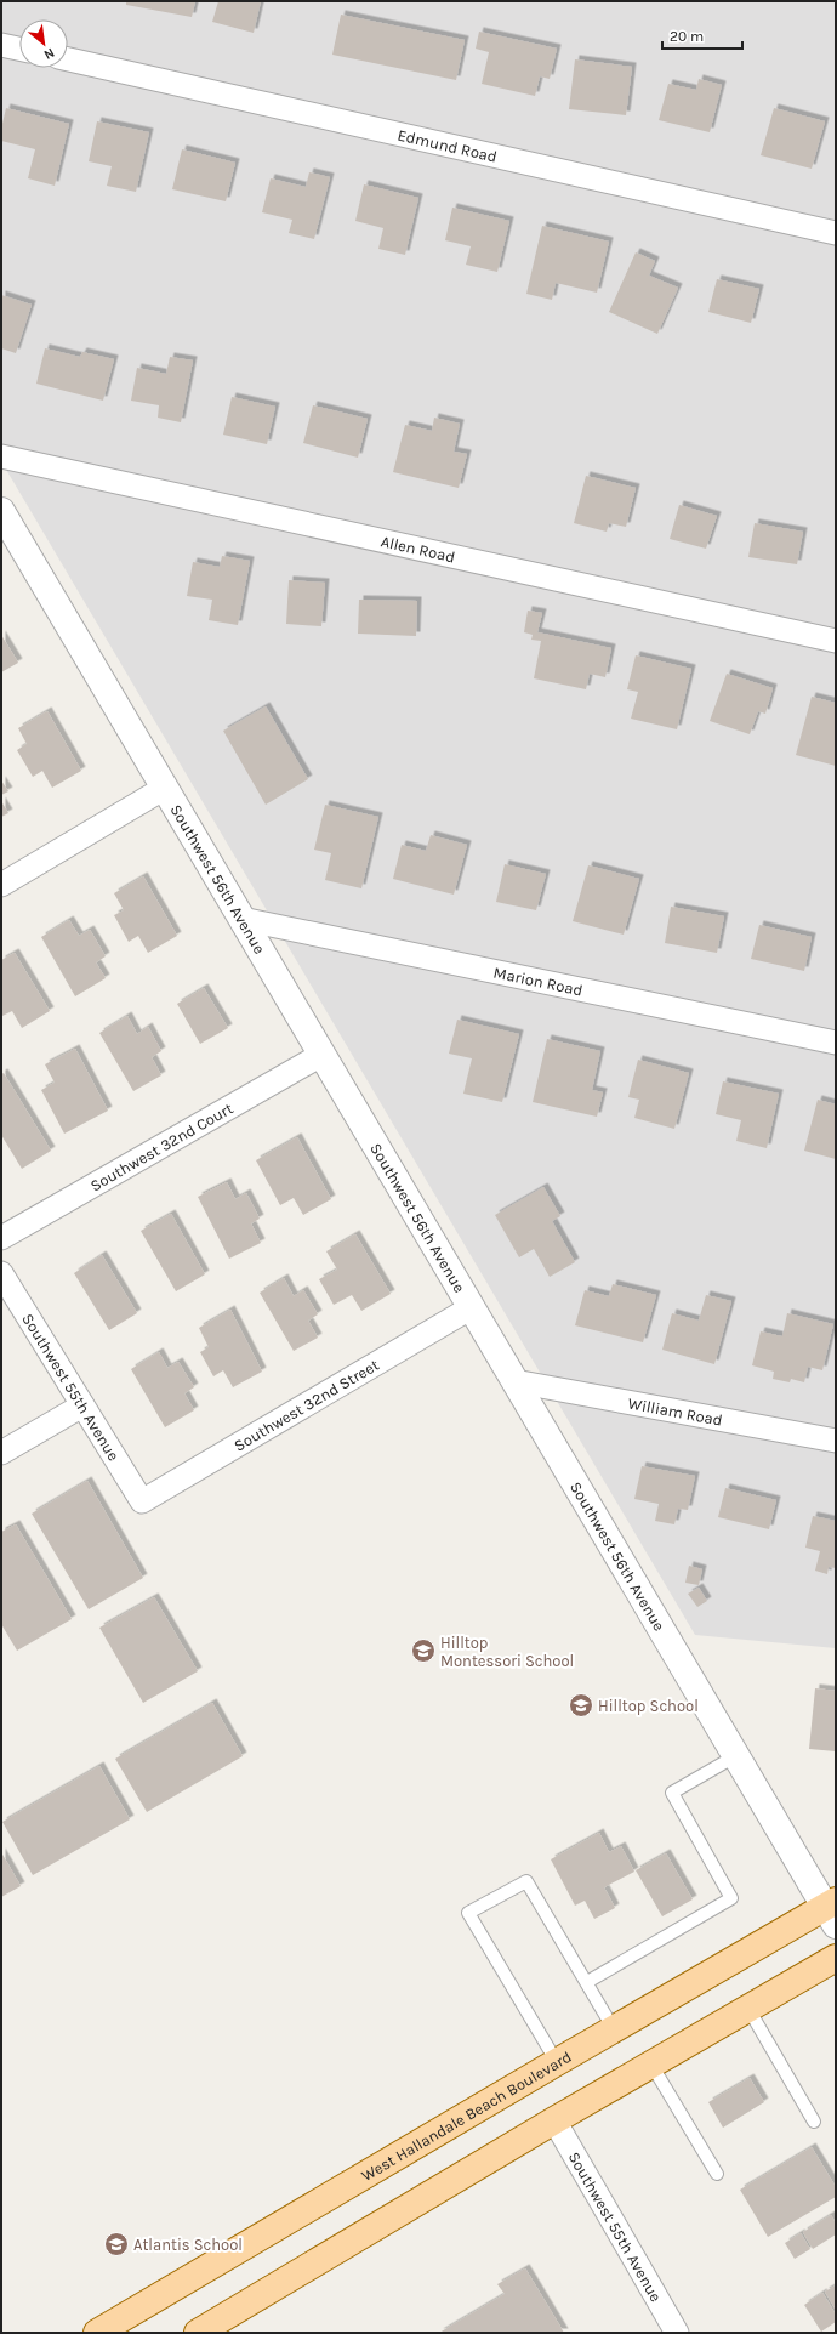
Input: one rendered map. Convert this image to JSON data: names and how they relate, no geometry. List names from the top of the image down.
{
  "streets": {
    "main road": ["West Hallandale Beach Boulevard"],
    "street": [
      "Edmund Road",
      "Allen Road",
      "Southwest 56th Avenue",
      "Marion Road",
      "Southwest 32nd Court",
      "Southwest 55th Avenue",
      "Southwest 32nd Street",
      "William Road"
    ]
  },
  "crossings": [
    ["Southwest 56th Avenue", "Marion Road"],
    ["Southwest 56th Avenue", "Southwest 32nd Court"],
    ["Southwest 56th Avenue", "Southwest 32nd Street"],
    ["Southwest 56th Avenue", "William Road"],
    ["Southwest 56th Avenue", "West Hallandale Beach Boulevard"],
    ["Southwest 55th Avenue", "Southwest 32nd Street"]
  ],
  "places": {
    "school or university": ["Hilltop Montessori School", "Hilltop School", "Atlantis School"]
  },
  "scale_bar": "20 m",
  "north": "bottom right"
}
